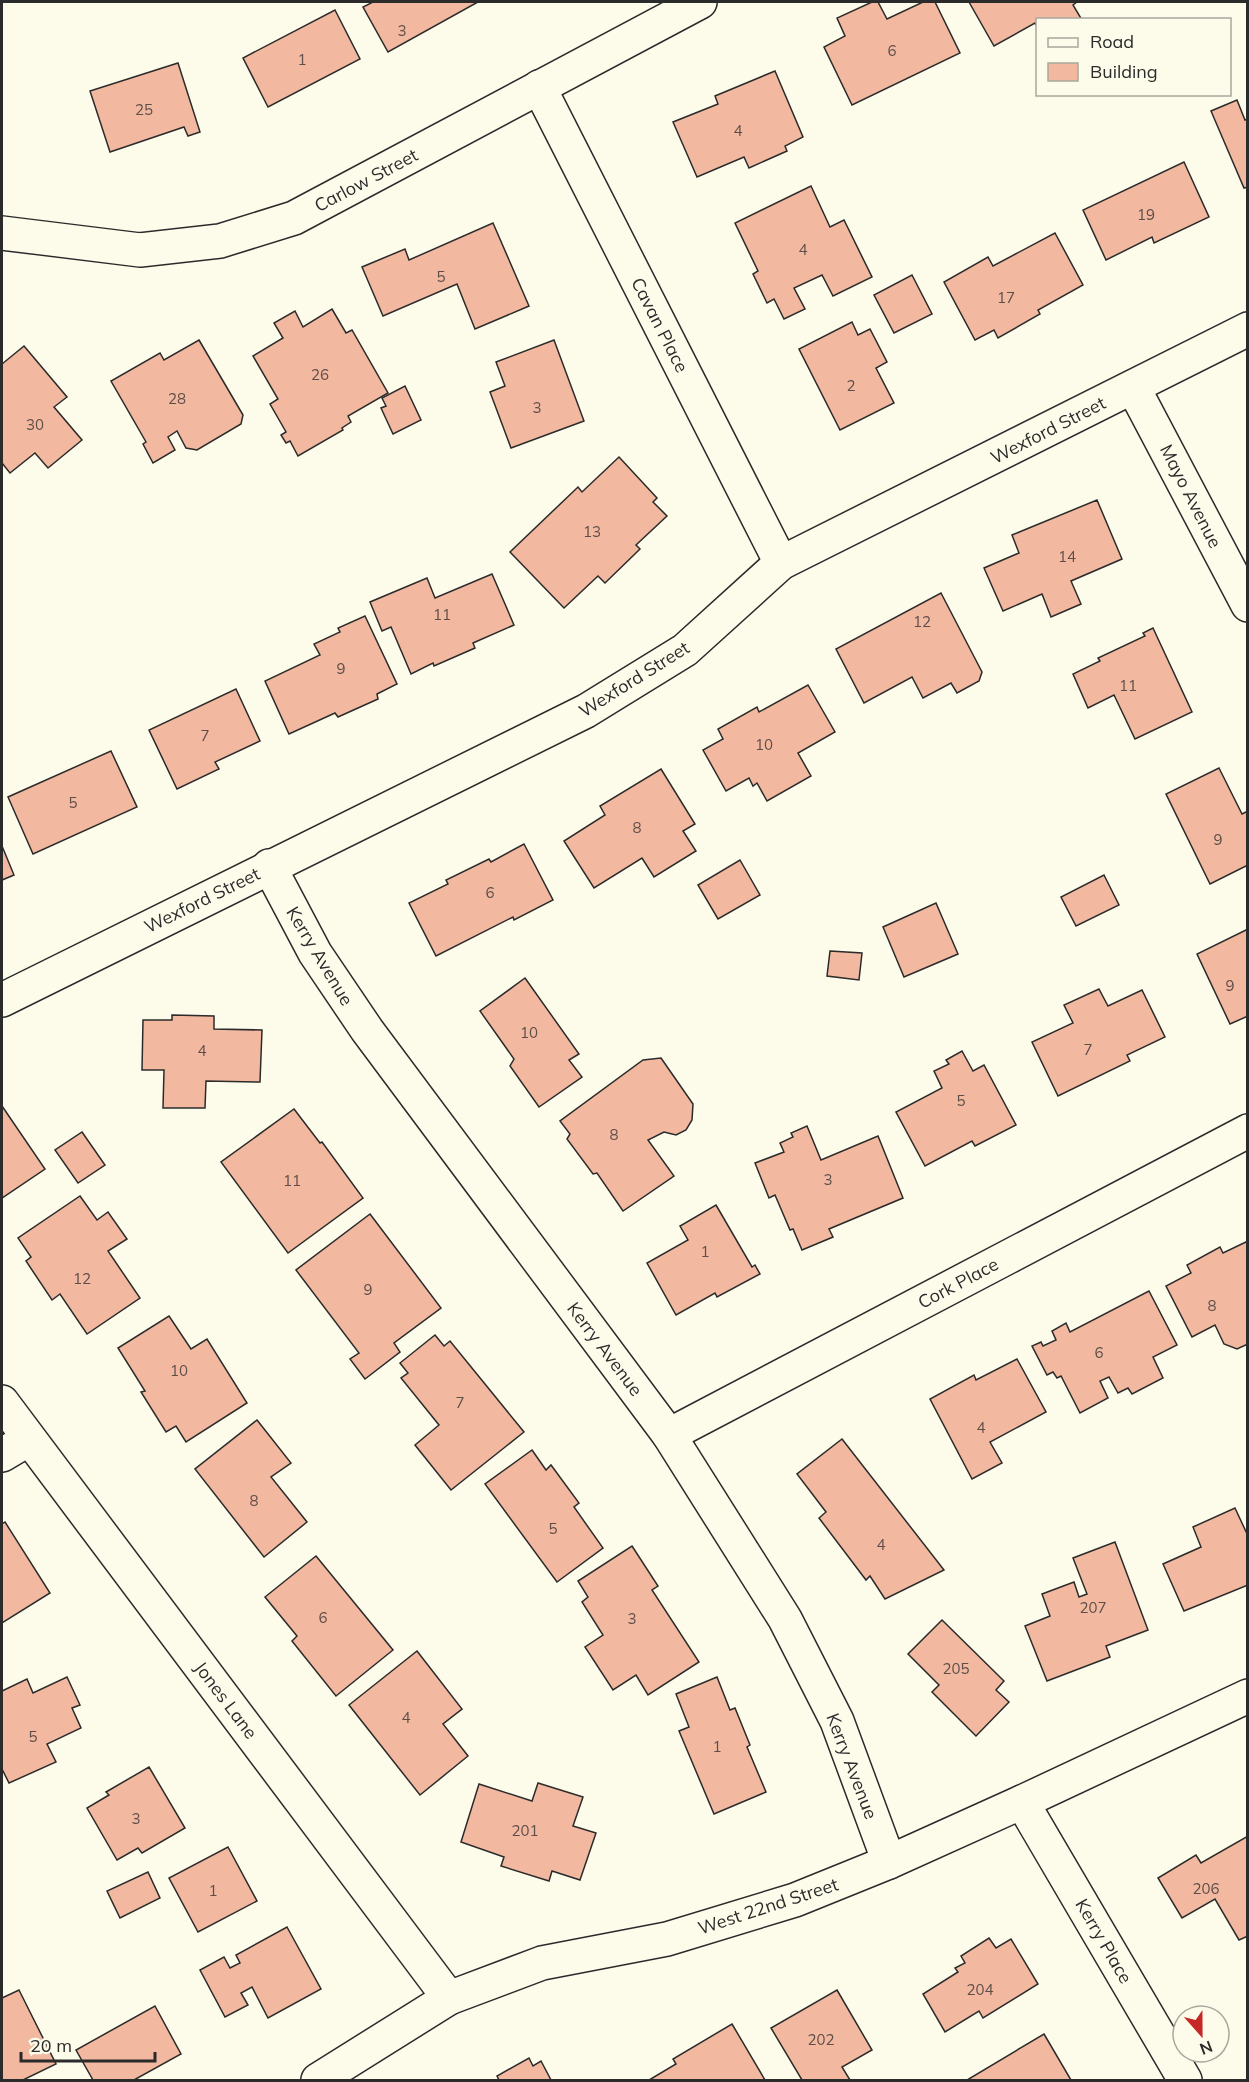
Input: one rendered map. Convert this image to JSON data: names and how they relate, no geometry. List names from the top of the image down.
{
  "streets": {
    "street": [
      "Carlow Street",
      "Cavan Place",
      "Wexford Street",
      "Mayo Avenue",
      "Kerry Avenue",
      "Cork Place",
      "Jones Lane",
      "West 22nd Street",
      "Kerry Place"
    ]
  },
  "crossings": [
    ["Carlow Street", "Cavan Place"],
    ["Cavan Place", "Wexford Street"],
    ["Wexford Street", "Mayo Avenue"],
    ["Wexford Street", "Kerry Avenue"],
    ["Kerry Avenue", "Cork Place"],
    ["Kerry Avenue", "West 22nd Street"],
    ["Jones Lane", "West 22nd Street"],
    ["West 22nd Street", "Kerry Place"]
  ],
  "house_numbers": [
    "3",
    "6",
    "1",
    "25",
    "4",
    "19",
    "4",
    "5",
    "17",
    "26",
    "2",
    "28",
    "3",
    "30",
    "13",
    "14",
    "11",
    "12",
    "9",
    "11",
    "7",
    "10",
    "5",
    "8",
    "9",
    "6",
    "9",
    "10",
    "7",
    "4",
    "5",
    "8",
    "3",
    "11",
    "1",
    "12",
    "9",
    "8",
    "6",
    "10",
    "7",
    "4",
    "8",
    "5",
    "4",
    "207",
    "6",
    "3",
    "205",
    "4",
    "5",
    "1",
    "3",
    "201",
    "206",
    "1",
    "204",
    "202"
  ],
  "legend": ["Road", "Building"],
  "scale_bar": "20 m",
  "north": "bottom"
}
